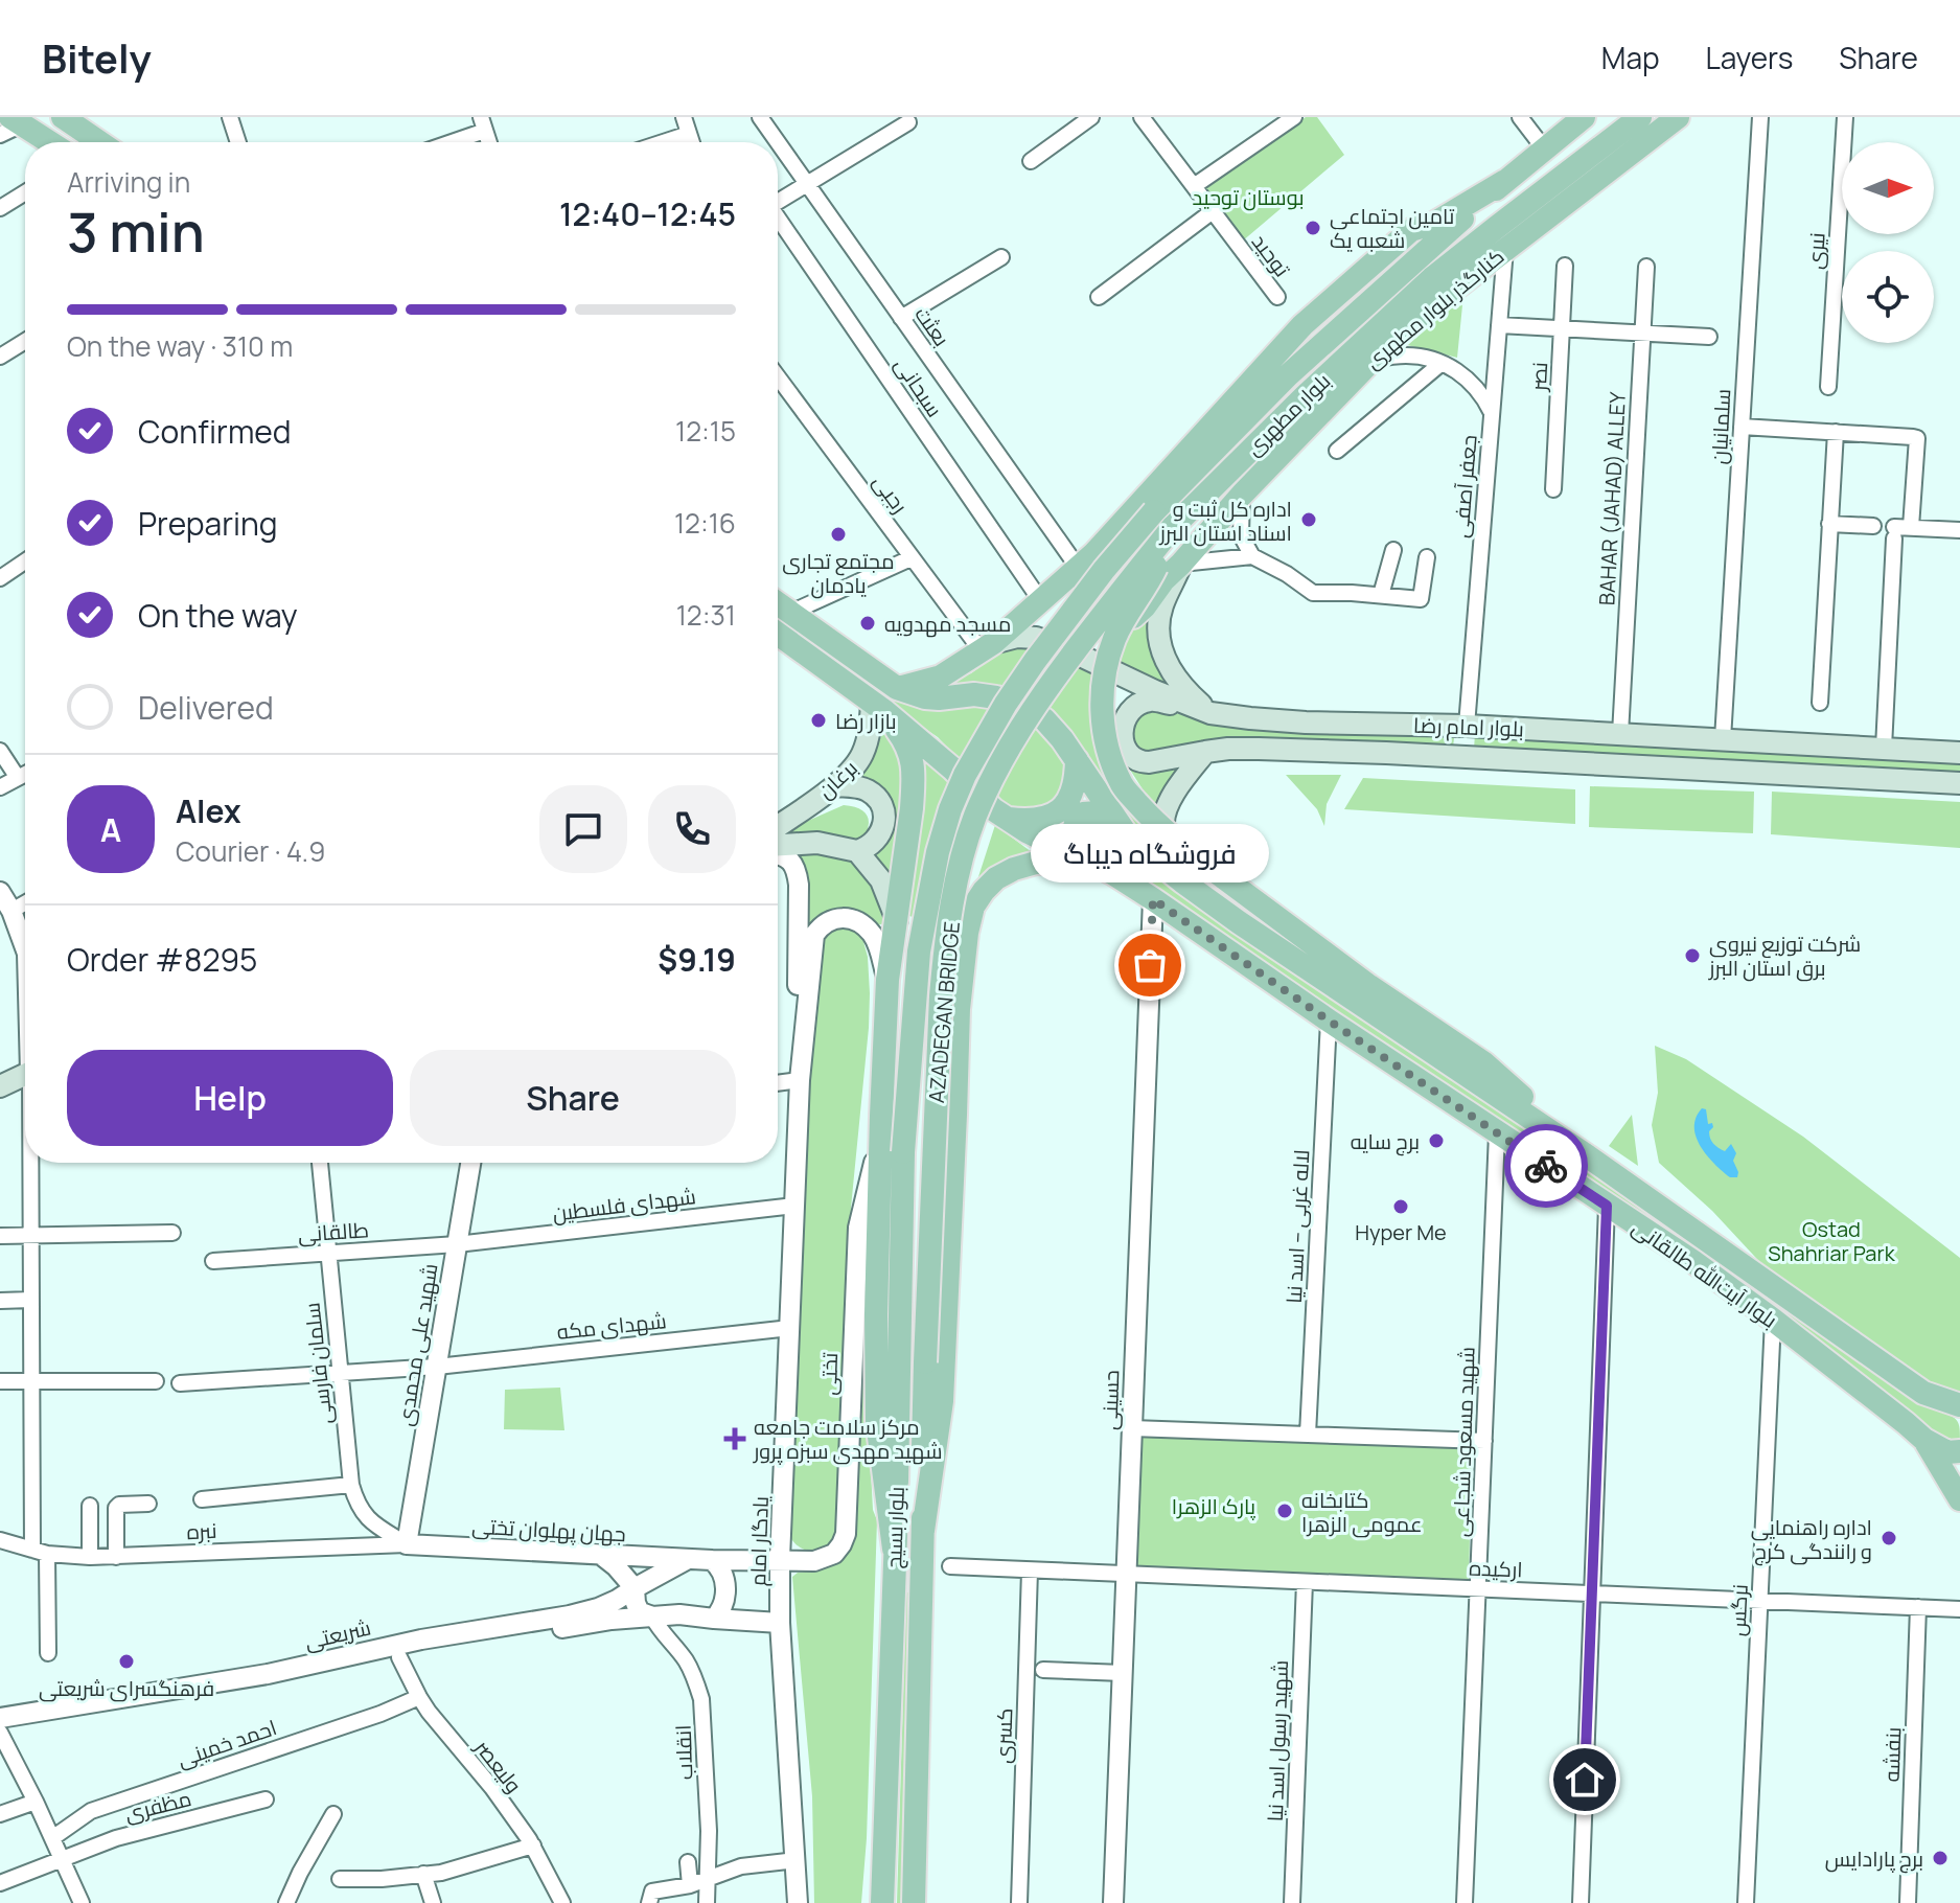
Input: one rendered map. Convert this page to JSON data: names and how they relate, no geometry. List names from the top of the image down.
{
  "streets": {
    "main road": [
      "کنارگذر بلوار مطهری",
      "بلوار مطهری",
      "بلوار امام رضا",
      "برغان",
      "AZADEGAN BRIDGE",
      "بلوار آیت‌الله طالقانی",
      "بلوار بسیج"
    ],
    "street": [
      "نیری",
      "توحید",
      "بعثت",
      "نصر",
      "سبحانی",
      "سلمانیان",
      "جعفر آصفی",
      "رجبی",
      "BAHAR (JAHAD) ALLEY",
      "شهدای فلسطین",
      "لاله غربی -- اسد نیا",
      "طالقانی",
      "شهدای مکه",
      "شهید علی محمدی",
      "سلمان فارسی",
      "تختی",
      "حسینی",
      "شهید مسعود شجاعی",
      "جهان پهلوان تختی",
      "نبره",
      "یادگار امام",
      "ارکیده",
      "نرگس",
      "شریعتی",
      "کسری",
      "شهید رسول اسد نیا",
      "احمد خمینی",
      "انقلاب",
      "بنفشه",
      "ولیعصر",
      "مظفری"
    ]
  },
  "crossings": [
    ["کنارگذر بلوار مطهری", "بعثت"],
    ["کنارگذر بلوار مطهری", "جعفر آصفی"],
    ["بلوار مطهری", "AZADEGAN BRIDGE"],
    ["سلمانیان", "بلوار امام رضا"],
    ["جعفر آصفی", "بلوار امام رضا"],
    ["رجبی", "بلوار امام رضا"],
    ["BAHAR (JAHAD) ALLEY", "بلوار امام رضا"],
    ["برغان", "بلوار آیت‌الله طالقانی"],
    ["AZADEGAN BRIDGE", "بلوار بسیج"],
    ["شهدای فلسطین", "طالقانی"],
    ["شهدای فلسطین", "شهید علی محمدی"],
    ["شهدای فلسطین", "یادگار امام"],
    ["لاله غربی -- اسد نیا", "بلوار آیت‌الله طالقانی"],
    ["طالقانی", "شهید علی محمدی"],
    ["طالقانی", "سلمان فارسی"],
    ["بلوار آیت‌الله طالقانی", "حسینی"],
    ["بلوار آیت‌الله طالقانی", "شهید مسعود شجاعی"],
    ["بلوار آیت‌الله طالقانی", "نرگس"],
    ["شهدای مکه", "شهید علی محمدی"],
    ["شهدای مکه", "سلمان فارسی"],
    ["شهدای مکه", "یادگار امام"],
    ["شهید علی محمدی", "سلمان فارسی"],
    ["شهید علی محمدی", "جهان پهلوان تختی"],
    ["شهید علی محمدی", "نبره"],
    ["سلمان فارسی", "جهان پهلوان تختی"],
    ["سلمان فارسی", "نبره"],
    ["تختی", "یادگار امام"],
    ["حسینی", "ارکیده"],
    ["شهید مسعود شجاعی", "ارکیده"],
    ["جهان پهلوان تختی", "نبره"],
    ["جهان پهلوان تختی", "شریعتی"],
    ["یادگار امام", "شریعتی"],
    ["ارکیده", "نرگس"],
    ["ارکیده", "کسری"],
    ["ارکیده", "شهید رسول اسد نیا"],
    ["ارکیده", "بنفشه"],
    ["شریعتی", "انقلاب"],
    ["شریعتی", "ولیعصر"],
    ["احمد خمینی", "ولیعصر"]
  ],
  "parks": ["بوستان توحید", "Ostad Shahriar Park", "پارک الزهرا"],
  "places": {
    "other": [
      "تامین اجتماعی شعبه یک",
      "اداره کل ثبت و اسناد استان البرز",
      "مجتمع تجاری یادمان",
      "مسجد مهدویه",
      "بازار رضا",
      "شرکت توزیع نیروی برق استان البرز",
      "فروشگاه دیباگ",
      "برج سایه",
      "Hyper Me",
      "کتابخانه عمومی الزهرا",
      "اداره راهنمایی و رانندگی کرج",
      "فرهنگسرای شریعتی",
      "برج پارادایس"
    ],
    "health": ["مرکز سلامت جامعه شهید مهدی سبزه پرور"]
  },
  "north": "right",
  "page": {
    "header": "Bitely",
    "nav": ["Map", "Layers", "Share"],
    "heading": ["3 min", "Arriving in", "12:40–12:45"],
    "panel": [
      "Alex",
      "Courier · 4.9",
      "Order #8295",
      "$9.19"
    ],
    "bar": "On the way · 310 m",
    "list": [
      ["Confirmed", "12:15"],
      ["Preparing", "12:16"],
      ["On the way", "12:31"],
      "Delivered"
    ],
    "round": "A",
    "bubble": "فروشگاه دیباگ",
    "buttons": ["Help", "Share"]
  }
}
